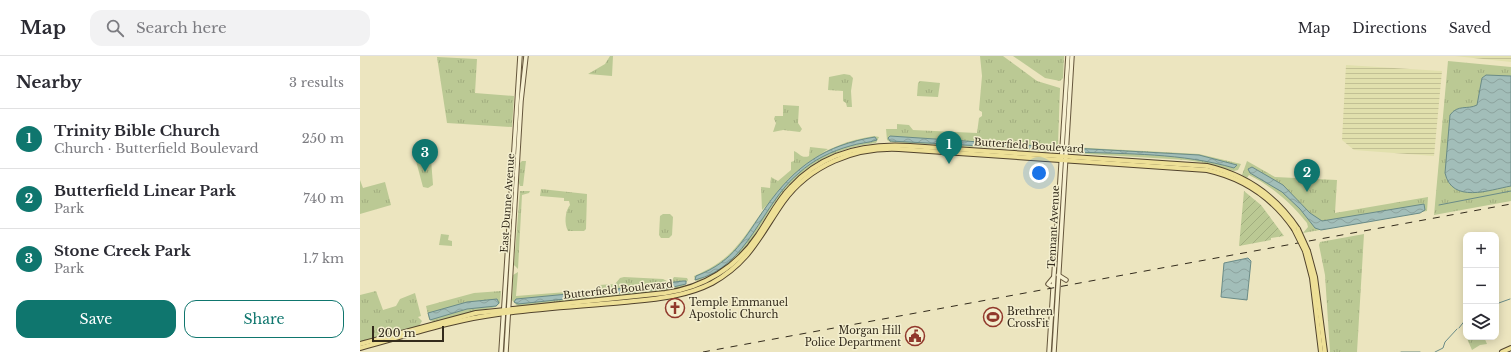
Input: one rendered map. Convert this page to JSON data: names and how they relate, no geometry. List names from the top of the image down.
{
  "streets": {
    "main road": ["Butterfield Boulevard", "East Dunne Avenue", "Tennant Avenue"]
  },
  "crossings": [
    ["Butterfield Boulevard", "East Dunne Avenue"],
    ["Butterfield Boulevard", "Tennant Avenue"]
  ],
  "places": {
    "church": ["Temple Emmanuel Apostolic Church"],
    "sports": ["Brethren CrossFit"],
    "public building": ["Morgan Hill Police Department"]
  },
  "scale_bar": "200 m",
  "page": {
    "header": "Map",
    "search": "Search here",
    "nav": ["Map", "Directions", "Saved"],
    "heading": ["Nearby", "3 results"],
    "list": [
      {
        "mark": "1",
        "name": "Trinity Bible Church",
        "note": "Church · Butterfield Boulevard",
        "value": "250 m"
      },
      {
        "mark": "2",
        "name": "Butterfield Linear Park",
        "note": "Park",
        "value": "740 m"
      },
      {
        "mark": "3",
        "name": "Stone Creek Park",
        "note": "Park",
        "value": "1.7 km"
      }
    ],
    "pins": ["1", "3", "2"],
    "map_buttons": ["+", "−"],
    "buttons": ["Save", "Share"],
    "scale": "200 m"
  }
}
